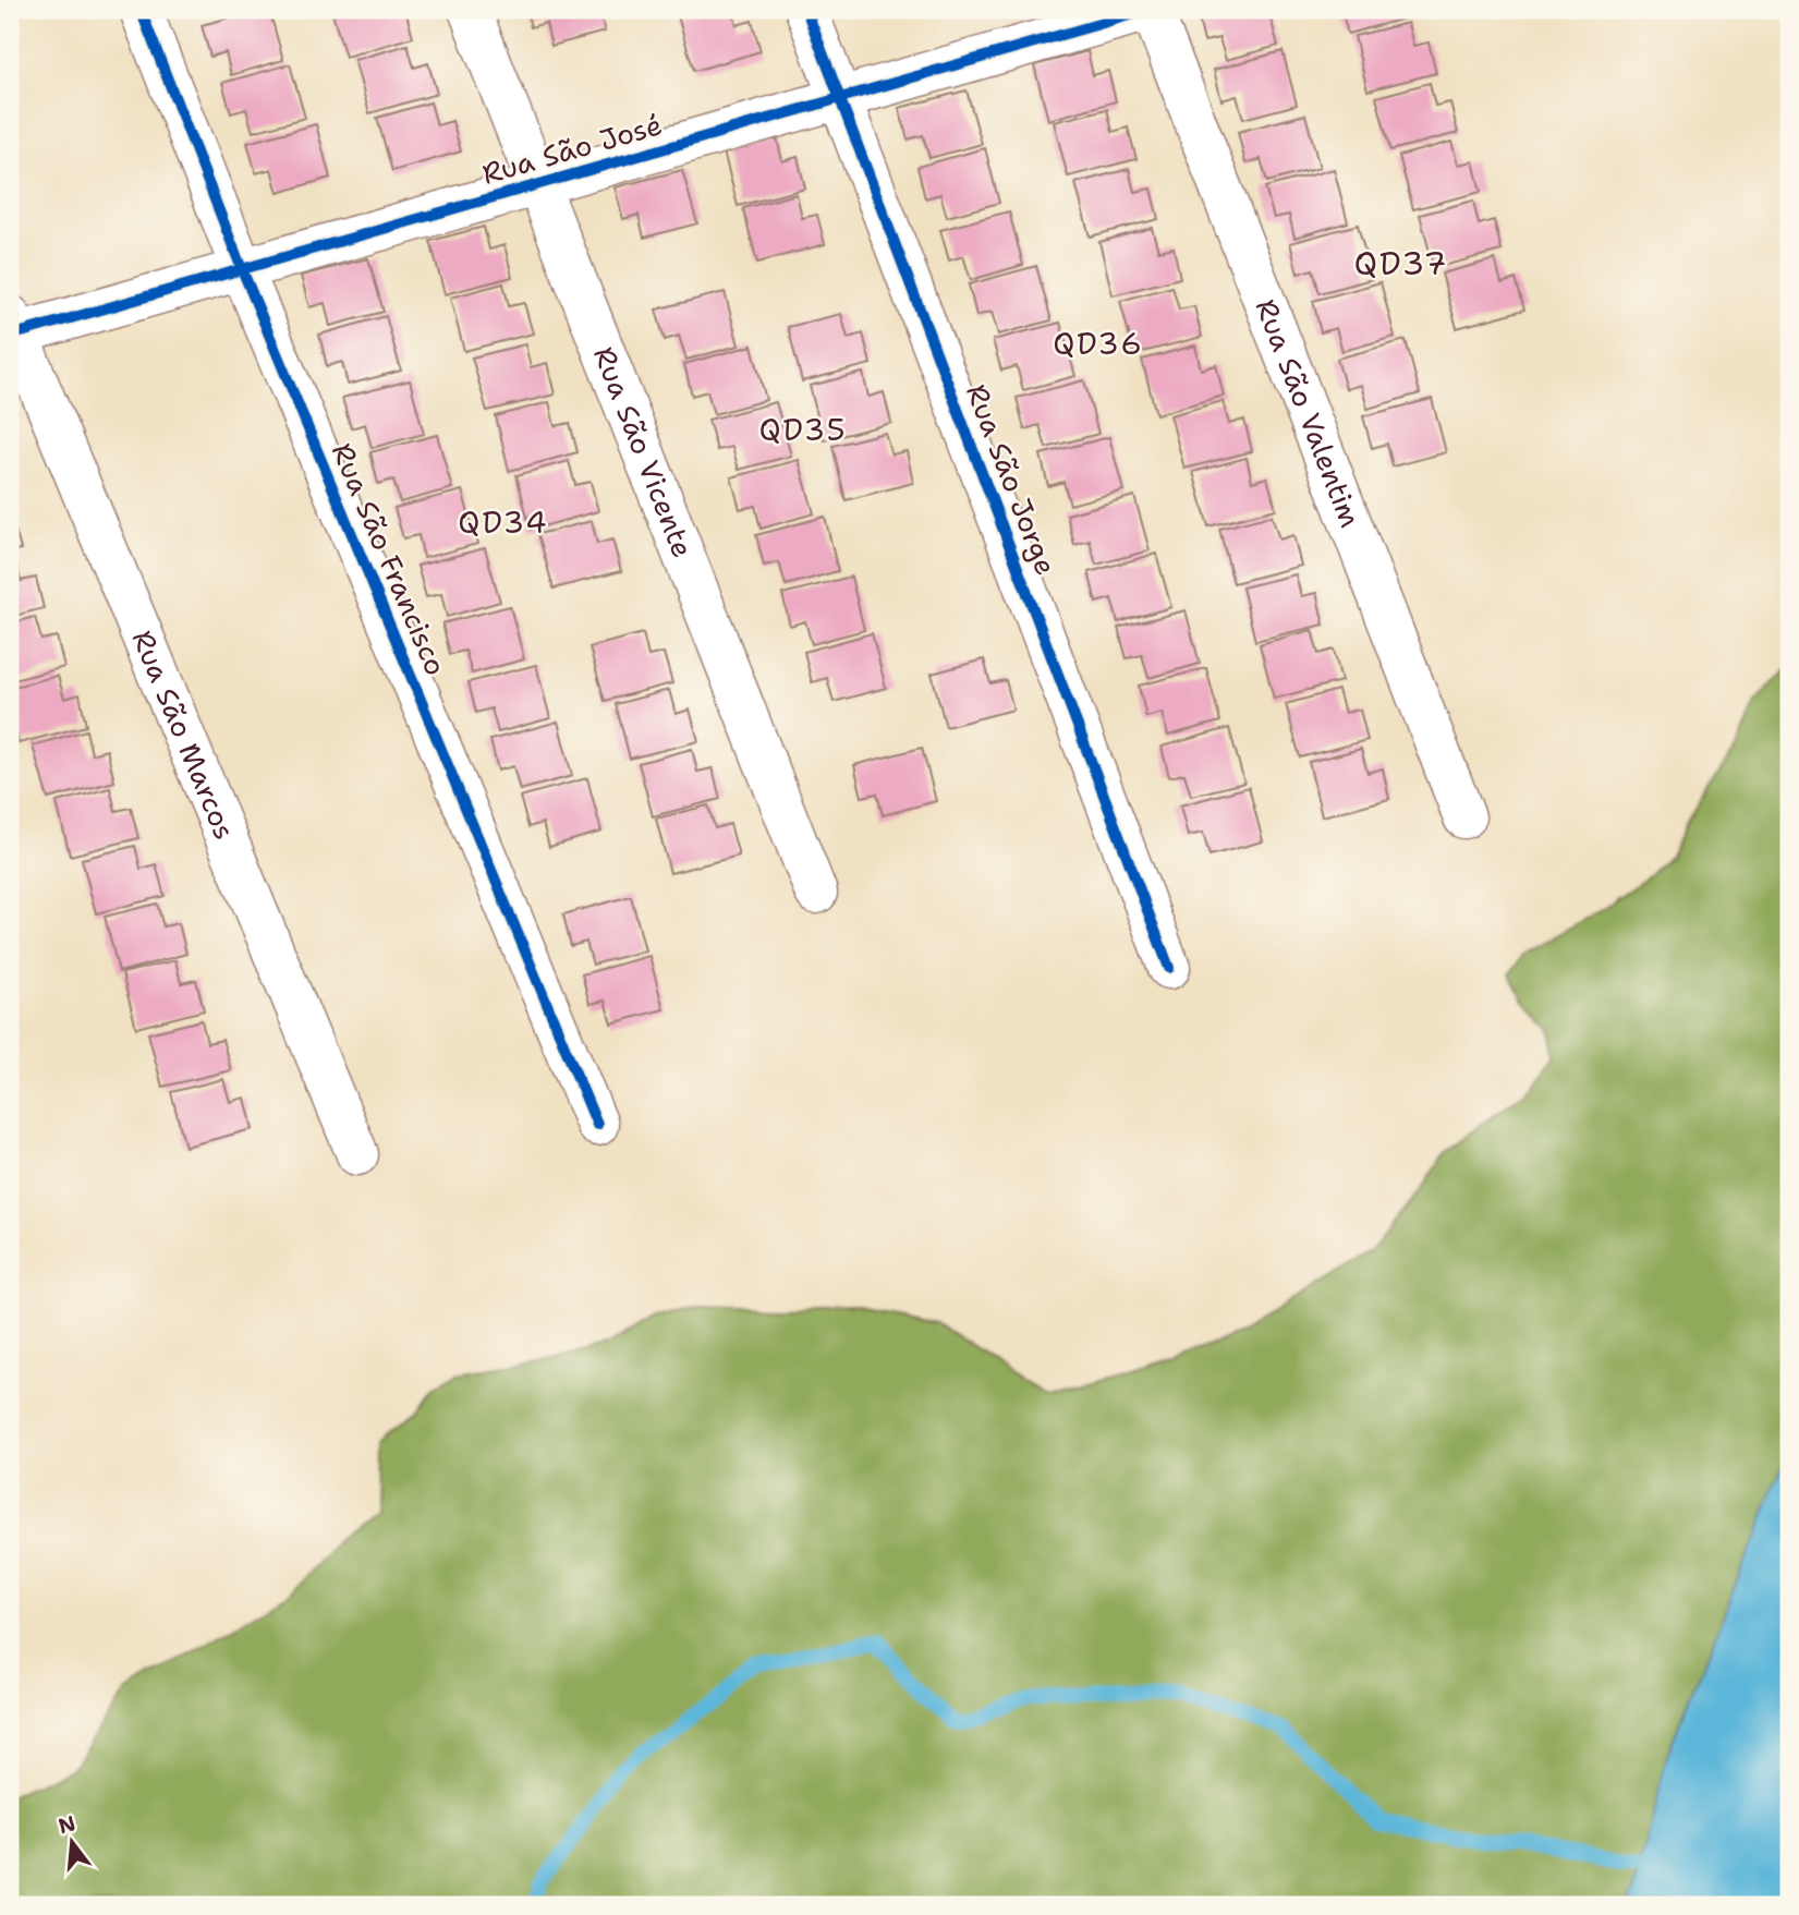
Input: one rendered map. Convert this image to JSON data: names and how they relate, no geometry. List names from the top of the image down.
{
  "streets": {
    "street": [
      "Rua São José",
      "Rua São Valentim",
      "Rua São Vicente",
      "Rua São Jorge",
      "Rua São Francisco",
      "Rua São Marcos"
    ]
  },
  "crossings": [
    ["Rua São José", "Rua São Valentim"],
    ["Rua São José", "Rua São Vicente"],
    ["Rua São José", "Rua São Jorge"],
    ["Rua São José", "Rua São Francisco"],
    ["Rua São José", "Rua São Marcos"]
  ],
  "districts": [
    "QD37",
    "QD36",
    "QD35",
    "QD34"
  ],
  "north": "top"
}
